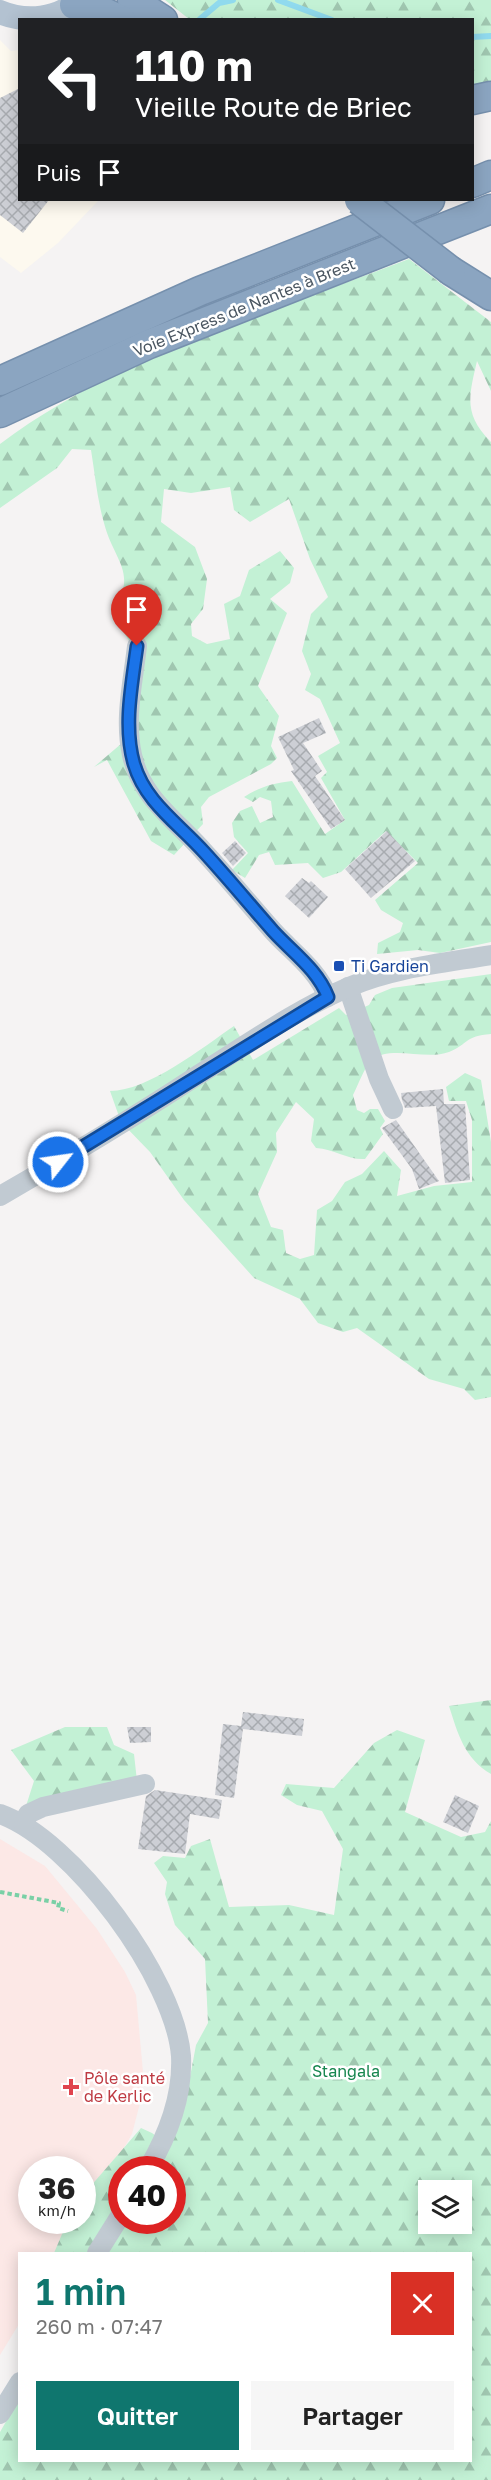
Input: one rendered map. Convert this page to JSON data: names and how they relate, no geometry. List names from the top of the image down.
{
  "streets": {
    "highway": ["Voie Express de Nantes à Brest"]
  },
  "parks": ["Stangala"],
  "places": {
    "transit": ["Ti Gardien"],
    "health": ["Pôle santé de Kerlic"]
  },
  "page": {
    "turn": ["110 m", "Vieille Route de Briec"],
    "then": "Puis",
    "speed": "36 km/h",
    "limit": "40",
    "heading": ["1 min", "260 m · 07:47"],
    "buttons": ["Quitter", "Partager"]
  }
}
